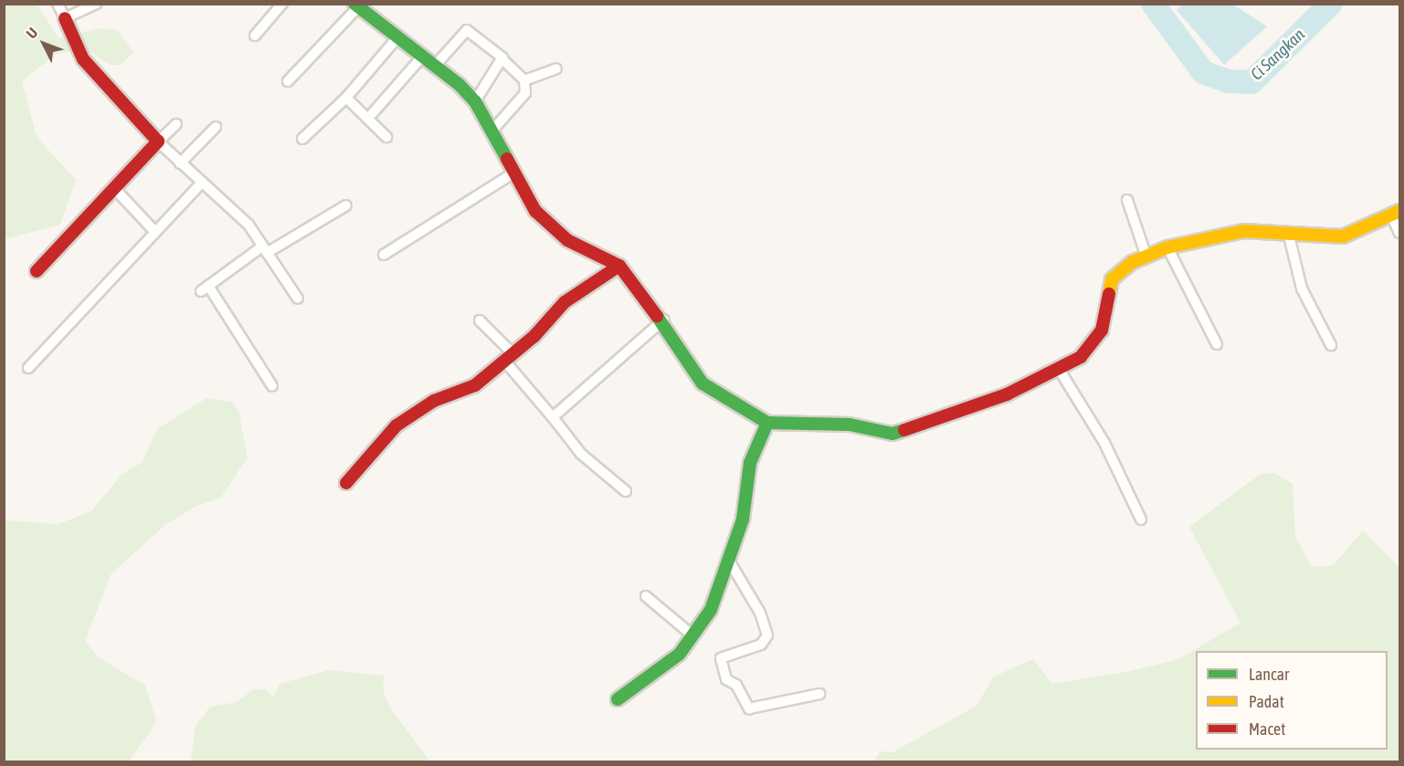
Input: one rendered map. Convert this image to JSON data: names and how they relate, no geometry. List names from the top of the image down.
{
  "water": ["Ci Sangkan"],
  "legend": ["Lancar", "Padat", "Macet"],
  "north": "top left"
}
